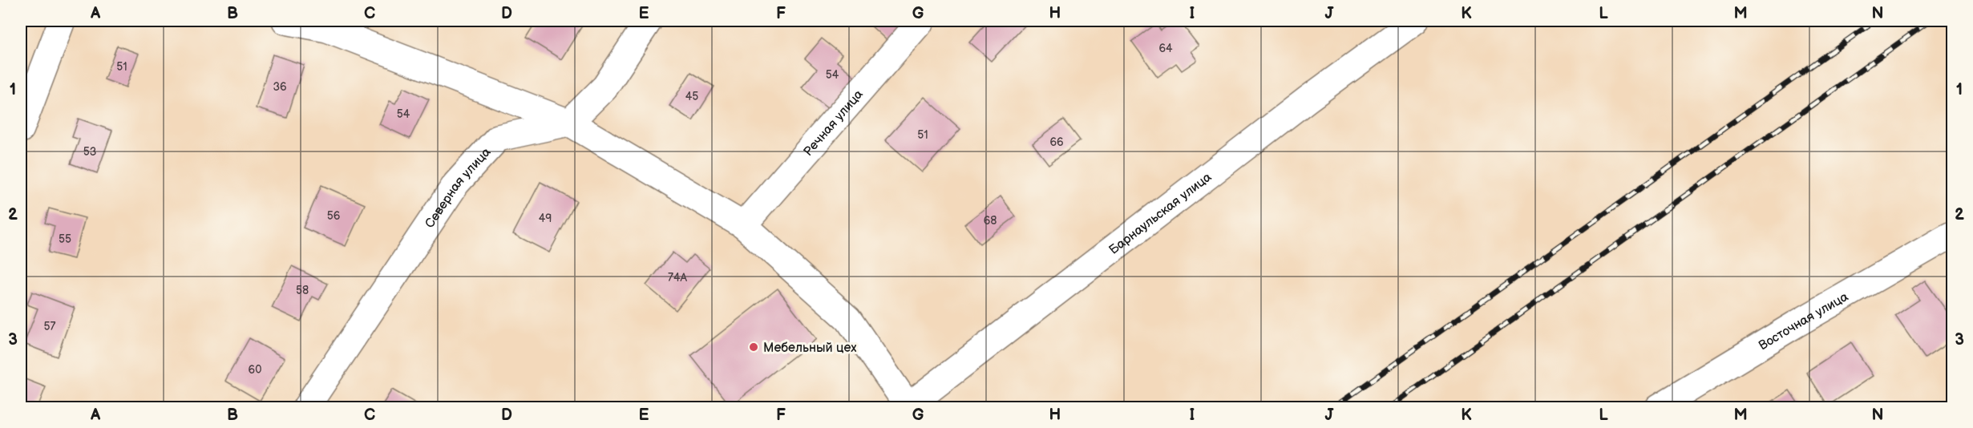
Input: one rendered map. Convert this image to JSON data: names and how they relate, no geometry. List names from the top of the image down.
{
  "streets": {
    "street": [
      "Речная улица",
      "Северная улица",
      "Барнаульская улица",
      "Восточная улица"
    ]
  },
  "places": ["Мебельный цех"],
  "house_numbers": [
    "64",
    "51",
    "54",
    "36",
    "45",
    "54",
    "51",
    "66",
    "53",
    "56",
    "49",
    "68",
    "55",
    "74А",
    "58",
    "57",
    "60"
  ],
  "grid": {
    "columns": [
      "A",
      "B",
      "C",
      "D",
      "E",
      "F",
      "G",
      "H",
      "I",
      "J",
      "K",
      "L",
      "M",
      "N"
    ],
    "rows": ["1", "2", "3"]
  }
}
